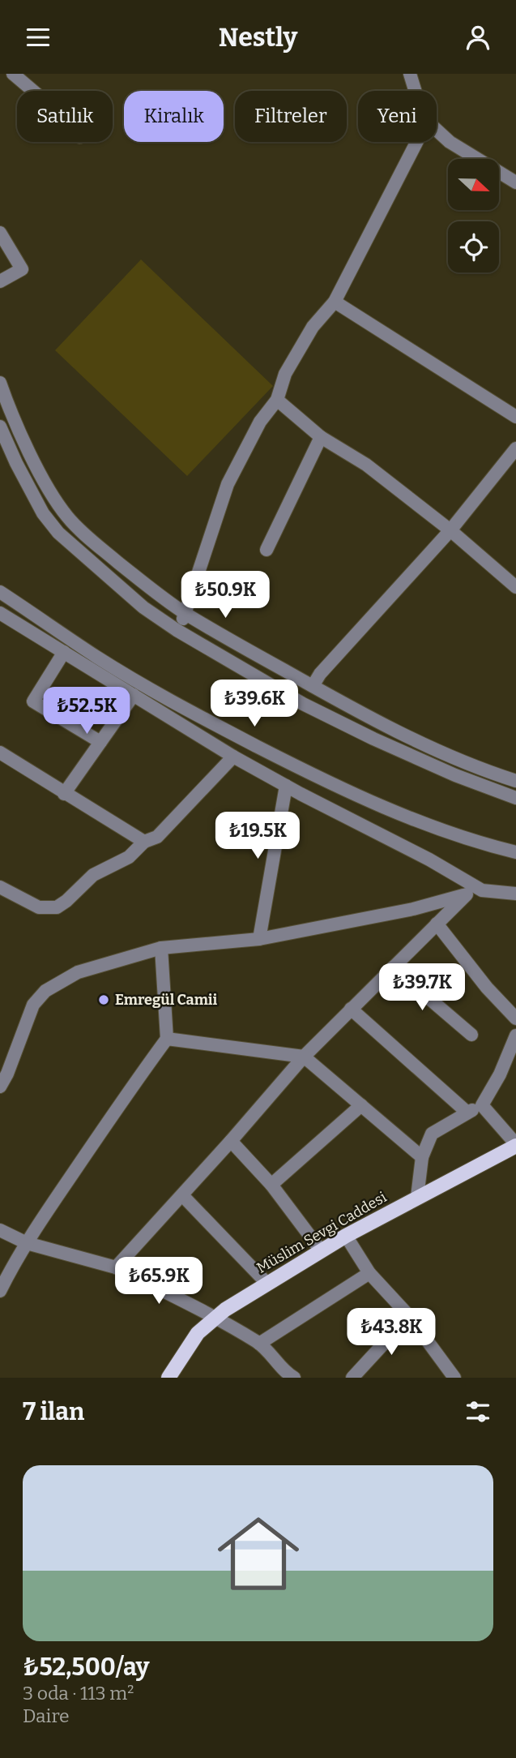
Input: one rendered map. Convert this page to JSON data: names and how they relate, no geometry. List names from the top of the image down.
{
  "streets": {
    "main road": ["Müslim Sevgi Caddesi"]
  },
  "places": ["Emregül Camii"],
  "north": "right",
  "page": {
    "header": "Nestly",
    "chip": [
      "Satılık",
      "Kiralık",
      "Filtreler",
      "Yeni"
    ],
    "price": [
      "₺50.9K",
      "₺39.6K",
      "₺52.5K",
      "₺19.5K",
      "₺39.7K",
      "₺65.9K",
      "₺43.8K"
    ],
    "heading": "7 ilan",
    "list": [
      {
        "name": "₺52,500/ay",
        "note": "3 oda · 113 m² · Daire"
      }
    ]
  }
}
